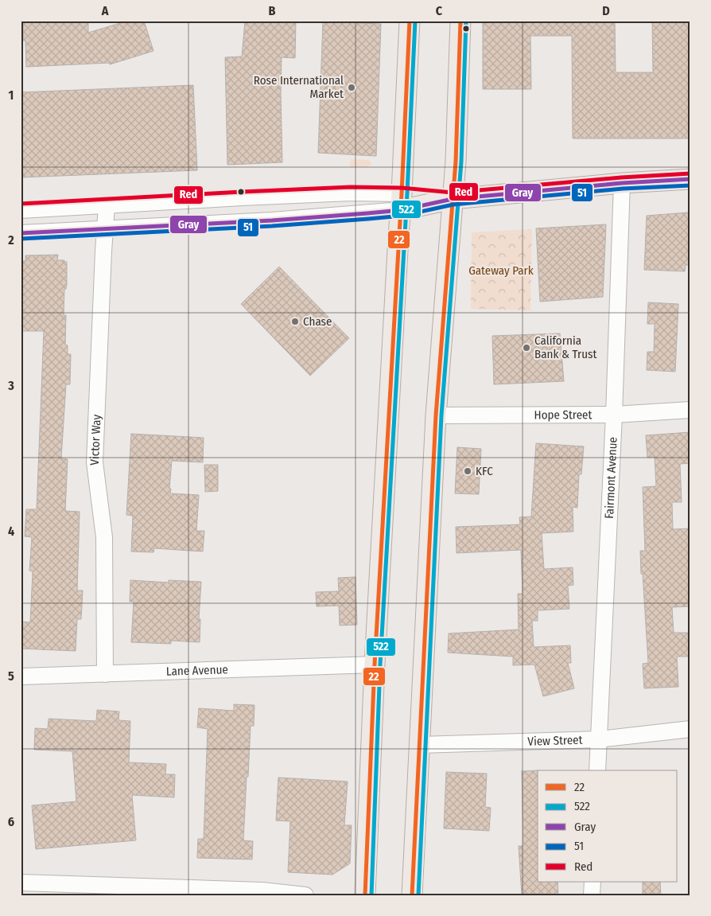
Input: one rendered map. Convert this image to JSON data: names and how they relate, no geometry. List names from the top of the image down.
{
  "streets": {
    "street": [
      "Hope Street",
      "Victor Way",
      "Fairmont Avenue",
      "Lane Avenue",
      "View Street"
    ]
  },
  "crossings": [
    ["Hope Street", "Fairmont Avenue"],
    ["Victor Way", "Lane Avenue"],
    ["Fairmont Avenue", "View Street"]
  ],
  "parks": ["Gateway Park"],
  "places": [
    "Rose International Market",
    "Chase",
    "California Bank & Trust",
    "KFC"
  ],
  "lines": [
    "transit line 22",
    "transit line 522",
    "transit line Red",
    "transit line Gray",
    "transit line 51"
  ],
  "legend": [
    "22",
    "522",
    "Gray",
    "51",
    "Red"
  ],
  "grid": {
    "columns": [
      "A",
      "B",
      "C",
      "D"
    ],
    "rows": [
      "1",
      "2",
      "3",
      "4",
      "5",
      "6"
    ]
  }
}
